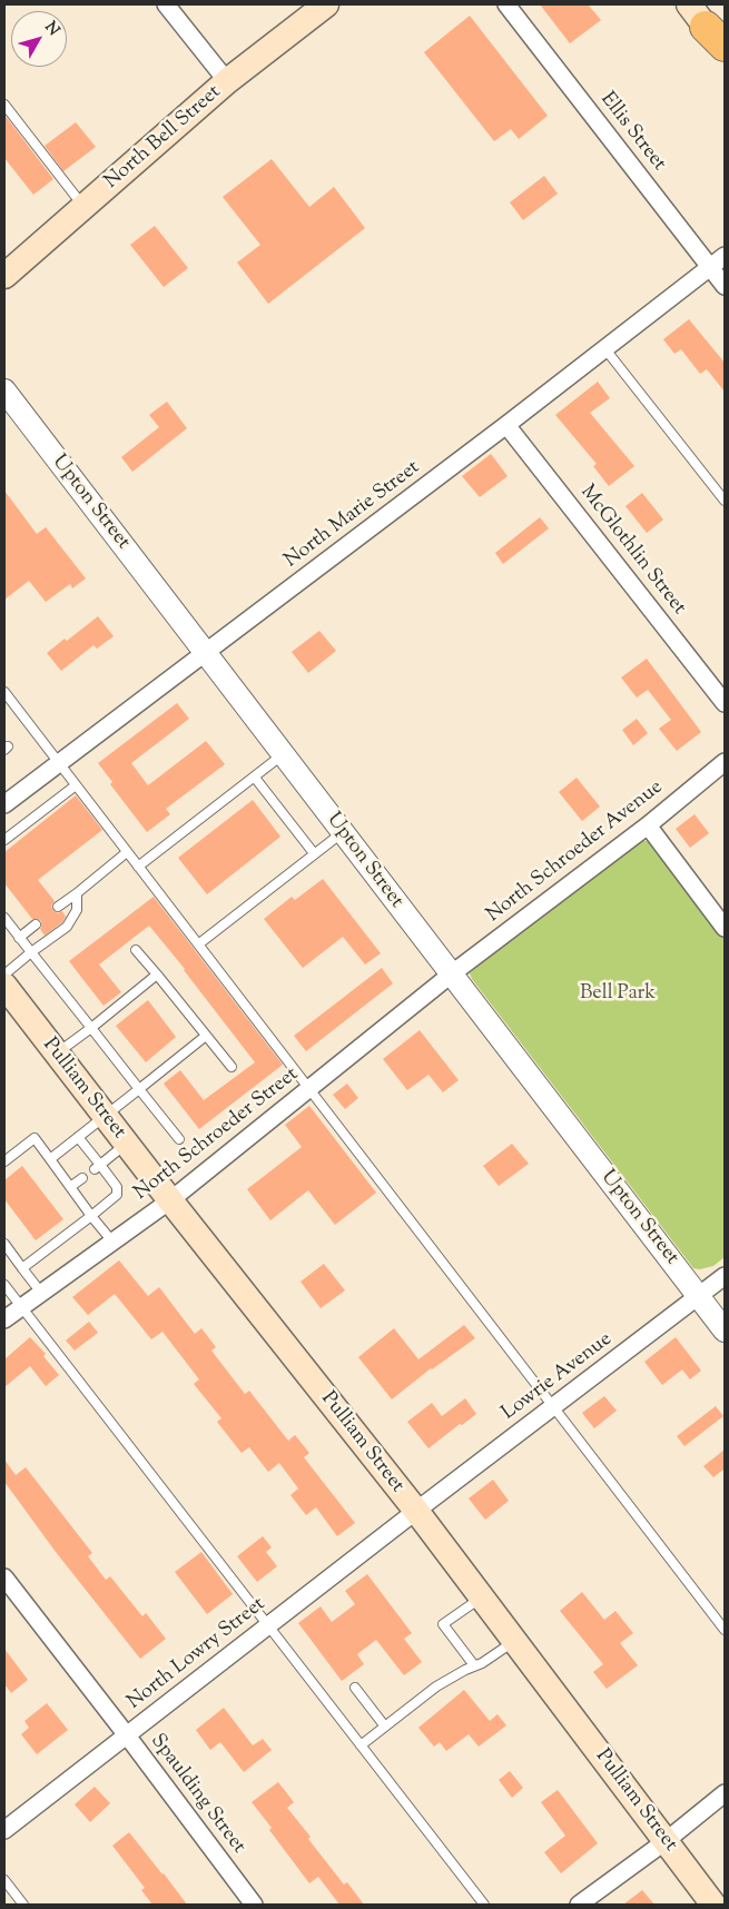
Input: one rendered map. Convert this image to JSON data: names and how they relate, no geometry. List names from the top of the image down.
{
  "streets": {
    "main road": ["North Bell Street", "Pulliam Street"],
    "street": [
      "Ellis Street",
      "Upton Street",
      "North Marie Street",
      "McGlothlin Street",
      "North Schroeder Avenue",
      "North Schroeder Street",
      "Lowrie Avenue",
      "North Lowry Street",
      "Spaulding Street"
    ]
  },
  "crossings": [
    ["Ellis Street", "North Marie Street"],
    ["Upton Street", "North Marie Street"],
    ["Upton Street", "North Schroeder Avenue"],
    ["Upton Street", "North Schroeder Street"],
    ["Upton Street", "Lowrie Avenue"],
    ["North Marie Street", "McGlothlin Street"],
    ["North Schroeder Avenue", "North Schroeder Street"],
    ["Pulliam Street", "North Schroeder Street"],
    ["Pulliam Street", "Lowrie Avenue"],
    ["Pulliam Street", "North Lowry Street"],
    ["Lowrie Avenue", "North Lowry Street"],
    ["North Lowry Street", "Spaulding Street"]
  ],
  "parks": ["Bell Park"],
  "north": "top right"
}
